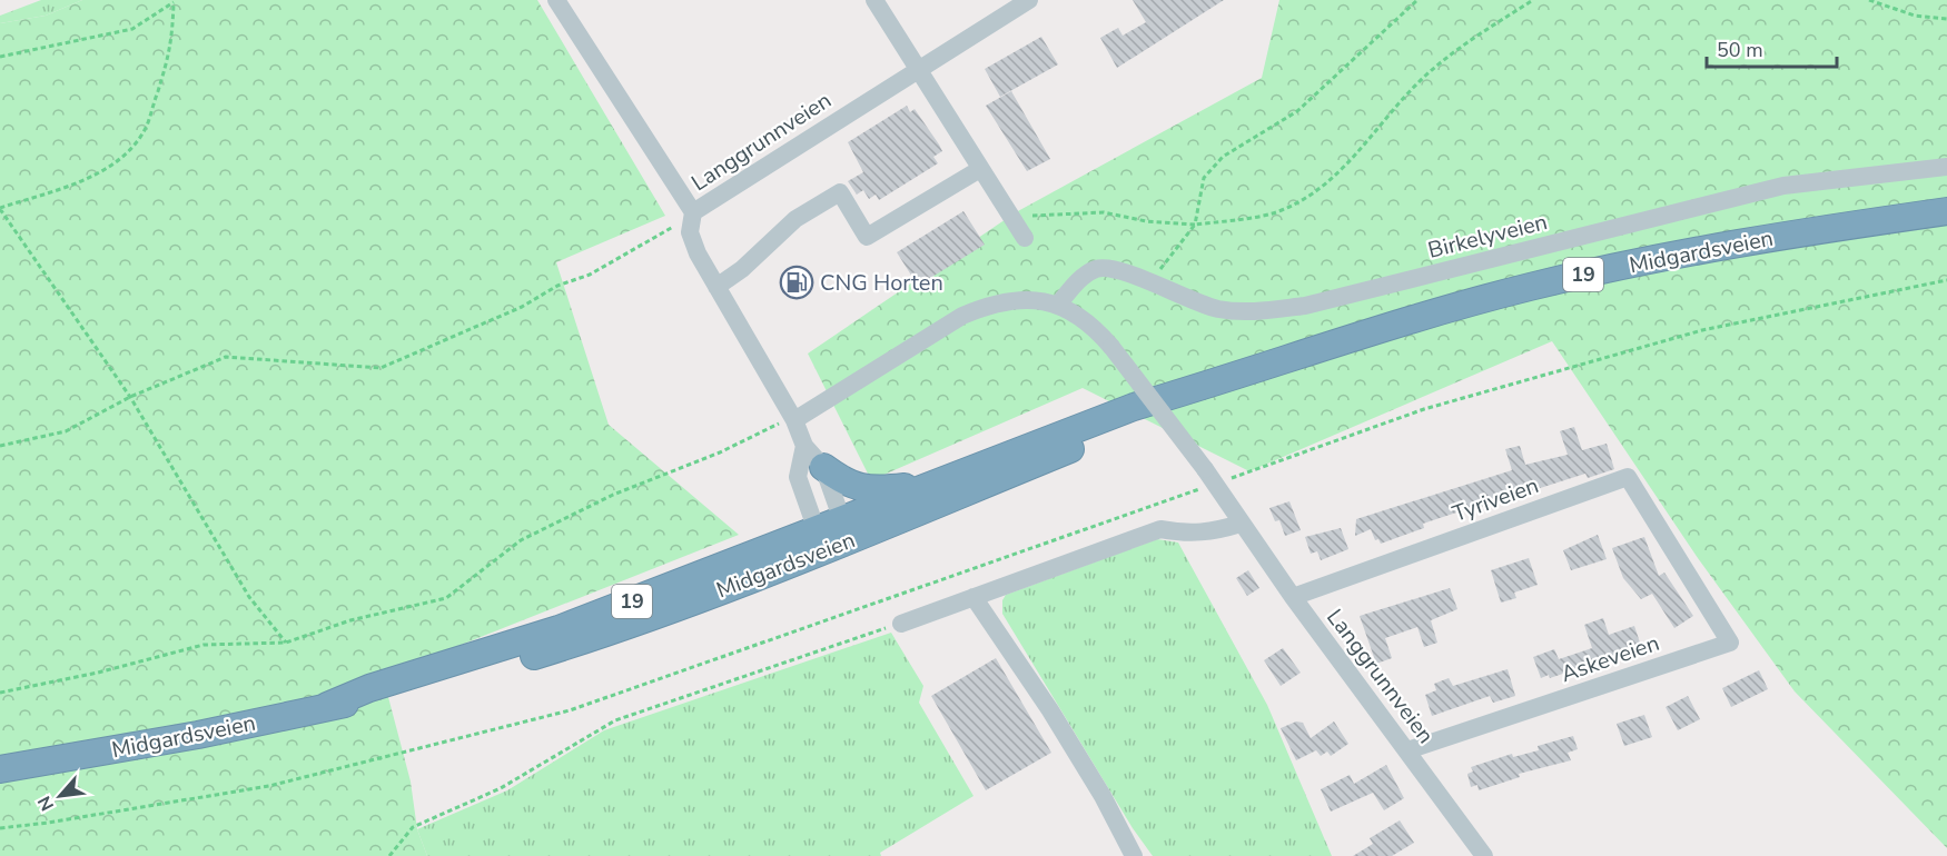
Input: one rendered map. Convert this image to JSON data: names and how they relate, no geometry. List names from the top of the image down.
{
  "streets": {
    "highway": ["Midgardsveien", "19"],
    "street": [
      "Langgrunnveien",
      "Birkelyveien",
      "Tyriveien",
      "Askeveien"
    ]
  },
  "crossings": [
    ["Langgrunnveien", "Birkelyveien"],
    ["Langgrunnveien", "Midgardsveien"],
    ["Langgrunnveien", "19"],
    ["Langgrunnveien", "Tyriveien"],
    ["Langgrunnveien", "Askeveien"],
    ["Midgardsveien", "19"],
    ["Tyriveien", "Askeveien"]
  ],
  "places": {
    "fuel station": ["CNG Horten"]
  },
  "scale_bar": "50 m",
  "north": "bottom left"
}
